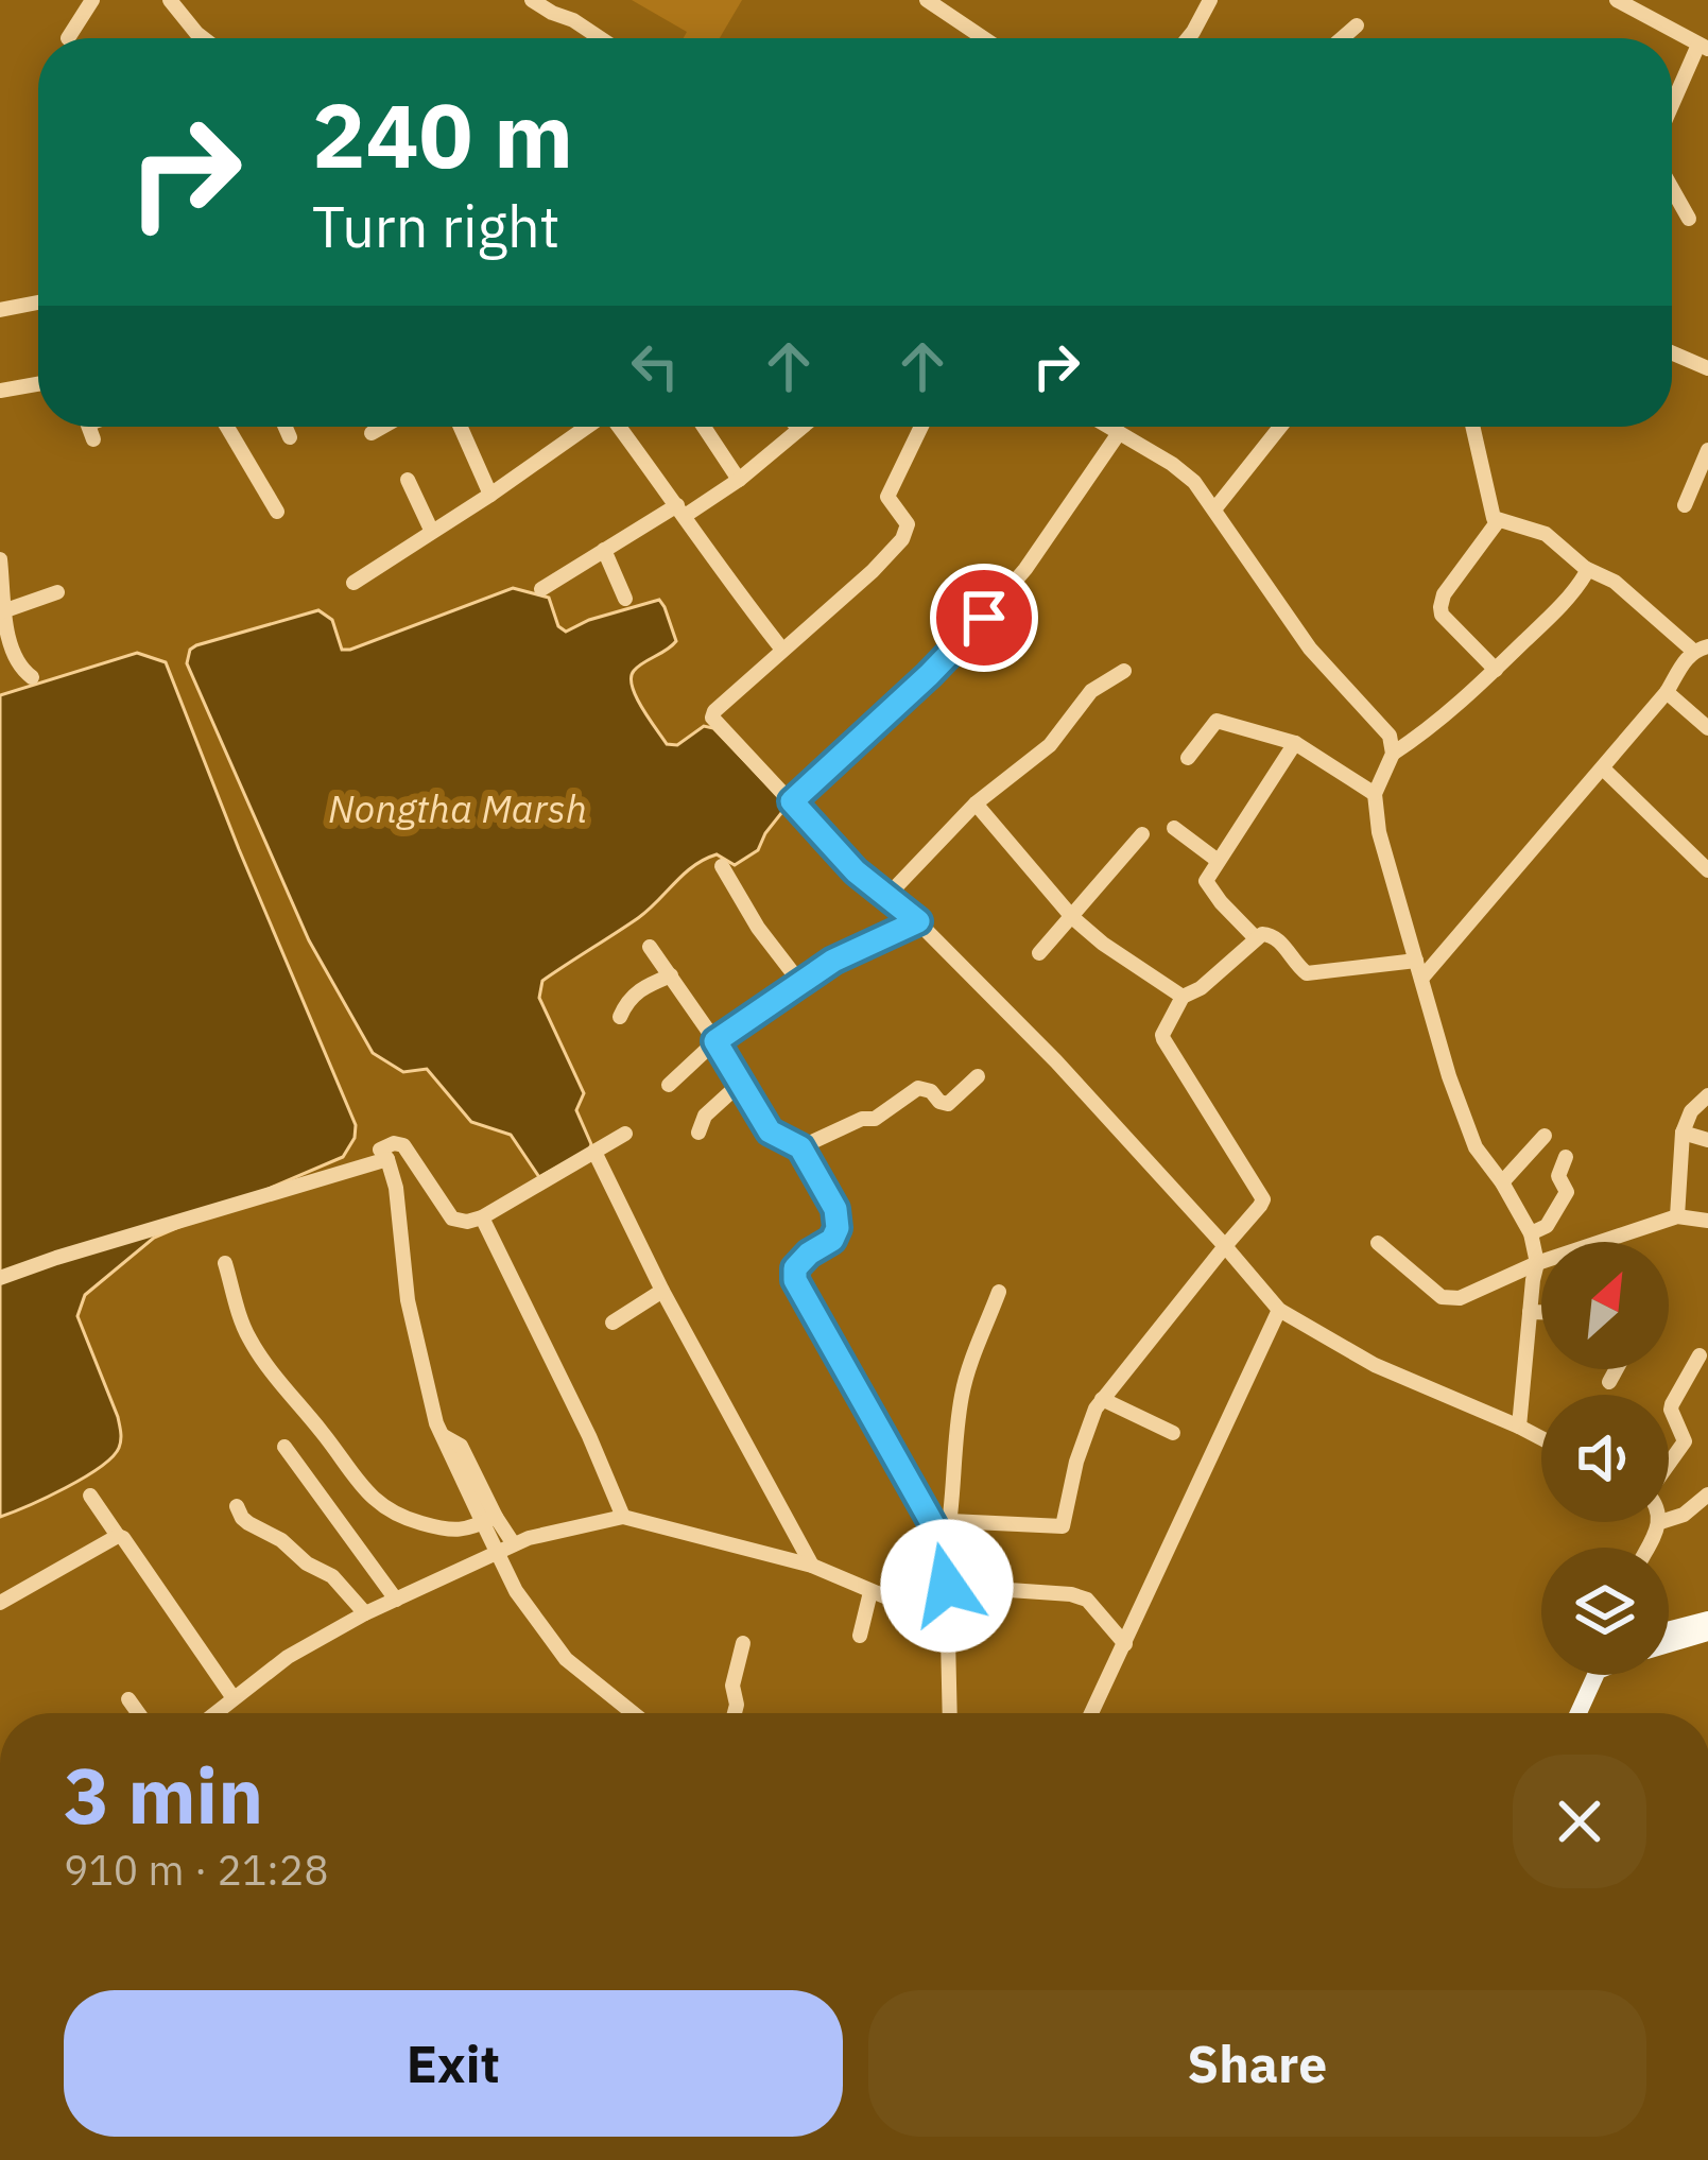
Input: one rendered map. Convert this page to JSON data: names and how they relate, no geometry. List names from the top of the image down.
{
  "water": ["Nongtha Marsh"],
  "north": "top right",
  "page": {
    "turn": ["240 m", "Turn right"],
    "heading": ["3 min", "910 m · 21:28"],
    "buttons": ["Exit", "Share"]
  }
}
